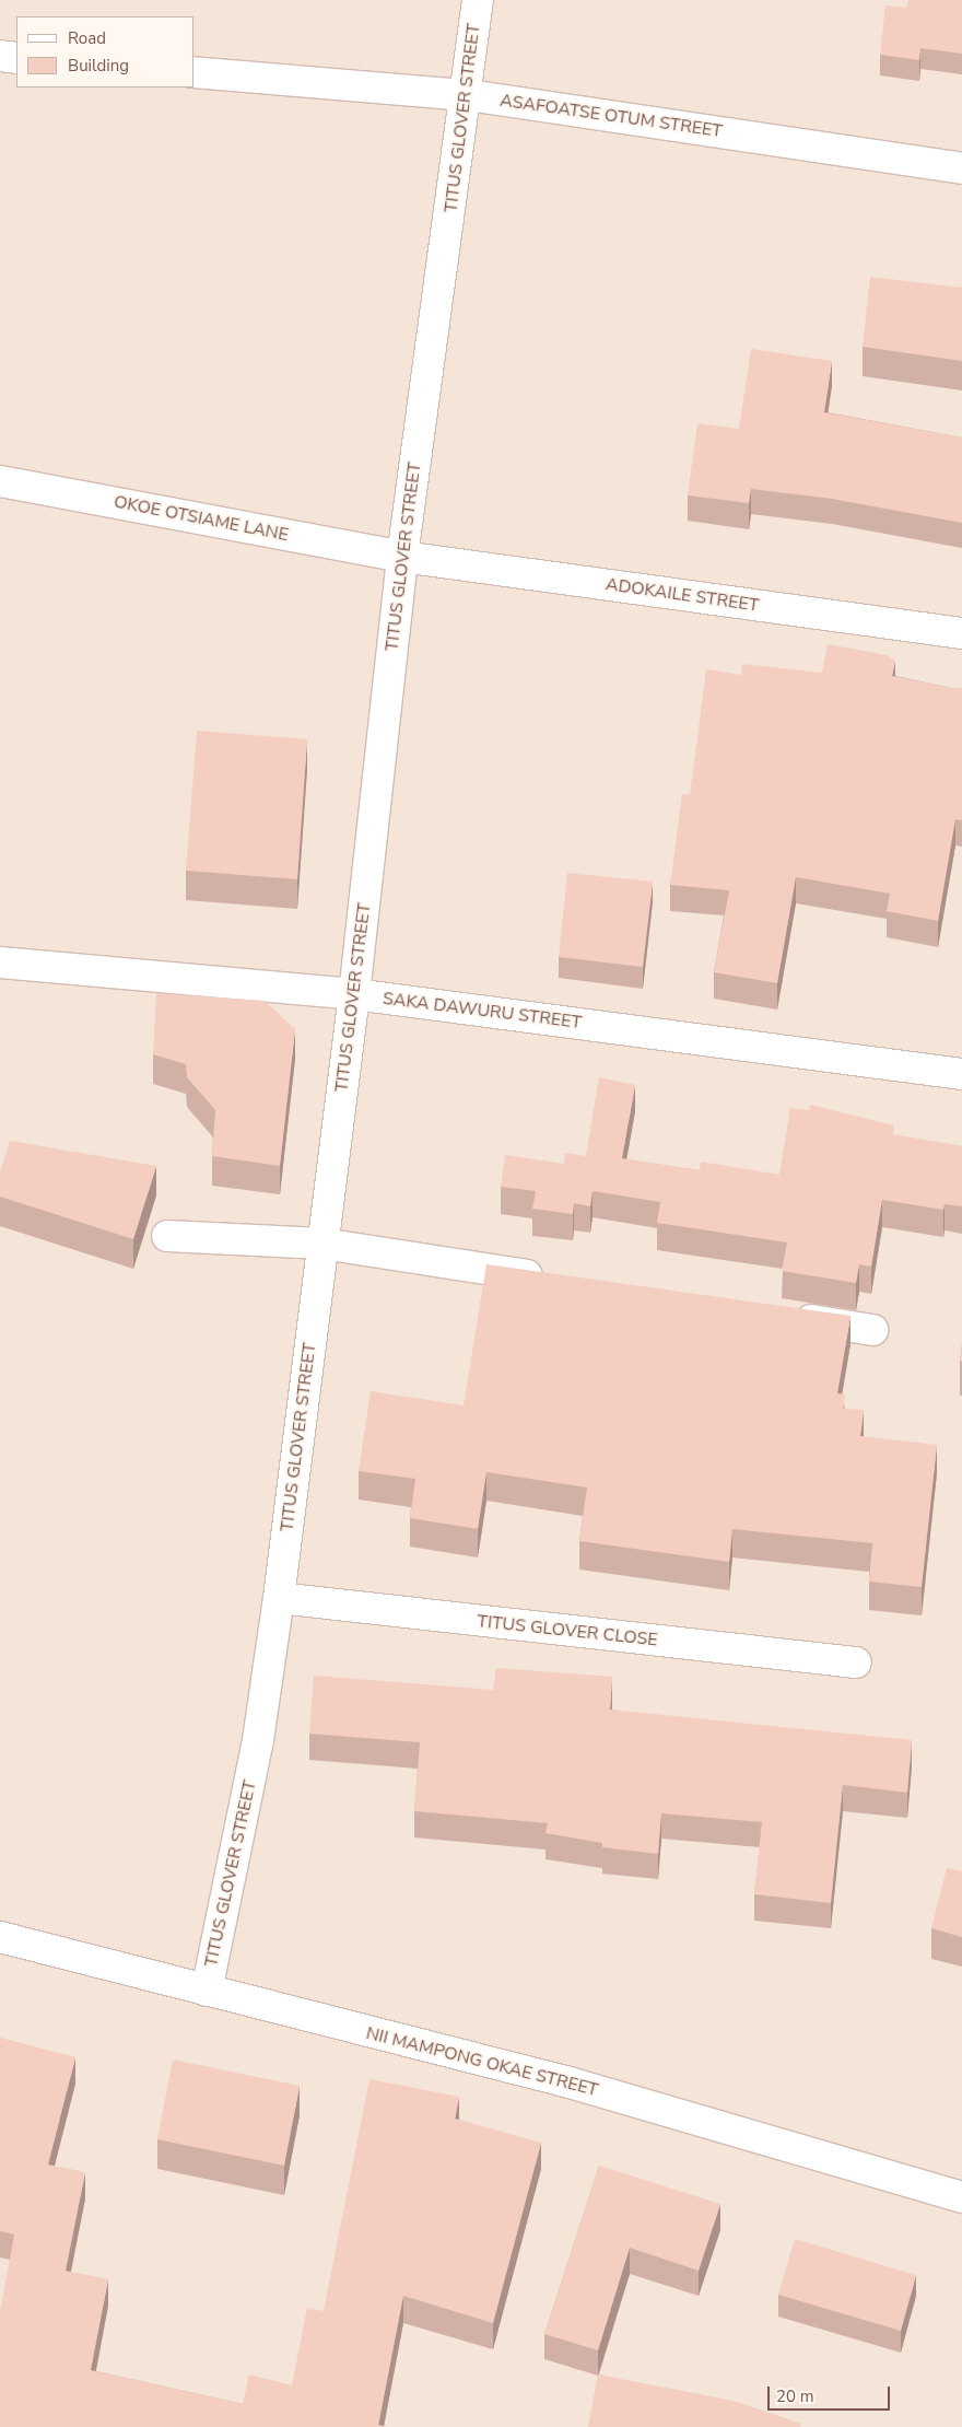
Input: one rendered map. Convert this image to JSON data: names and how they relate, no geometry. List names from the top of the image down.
{
  "streets": {
    "street": [
      "ASAFOATSE OTUM STREET",
      "TITUS GLOVER STREET",
      "OKOE OTSIAME LANE",
      "ADOKAILE STREET",
      "SAKA DAWURU STREET",
      "TITUS GLOVER CLOSE",
      "NII MAMPONG OKAE STREET"
    ]
  },
  "crossings": [
    ["ASAFOATSE OTUM STREET", "TITUS GLOVER STREET"],
    ["TITUS GLOVER STREET", "OKOE OTSIAME LANE"],
    ["TITUS GLOVER STREET", "ADOKAILE STREET"],
    ["TITUS GLOVER STREET", "SAKA DAWURU STREET"],
    ["TITUS GLOVER STREET", "TITUS GLOVER CLOSE"],
    ["TITUS GLOVER STREET", "NII MAMPONG OKAE STREET"],
    ["OKOE OTSIAME LANE", "ADOKAILE STREET"]
  ],
  "legend": ["Road", "Building"],
  "scale_bar": "20 m"
}
